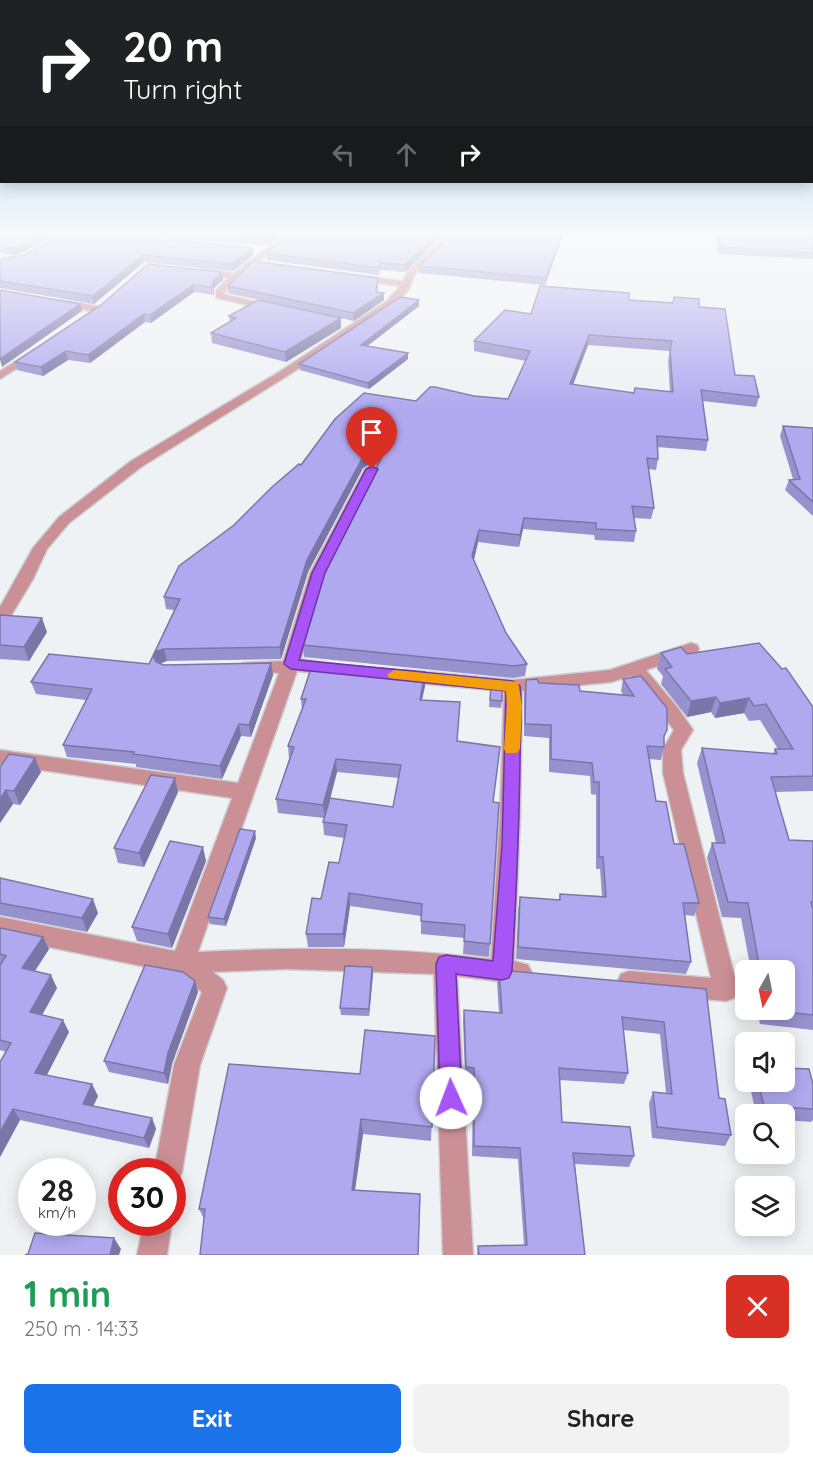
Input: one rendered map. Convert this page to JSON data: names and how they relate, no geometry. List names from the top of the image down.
{
  "north": "bottom",
  "page": {
    "turn": ["20 m", "Turn right"],
    "speed": "28 km/h",
    "limit": "30",
    "heading": ["1 min", "250 m · 14:33"],
    "buttons": ["Exit", "Share"]
  }
}
